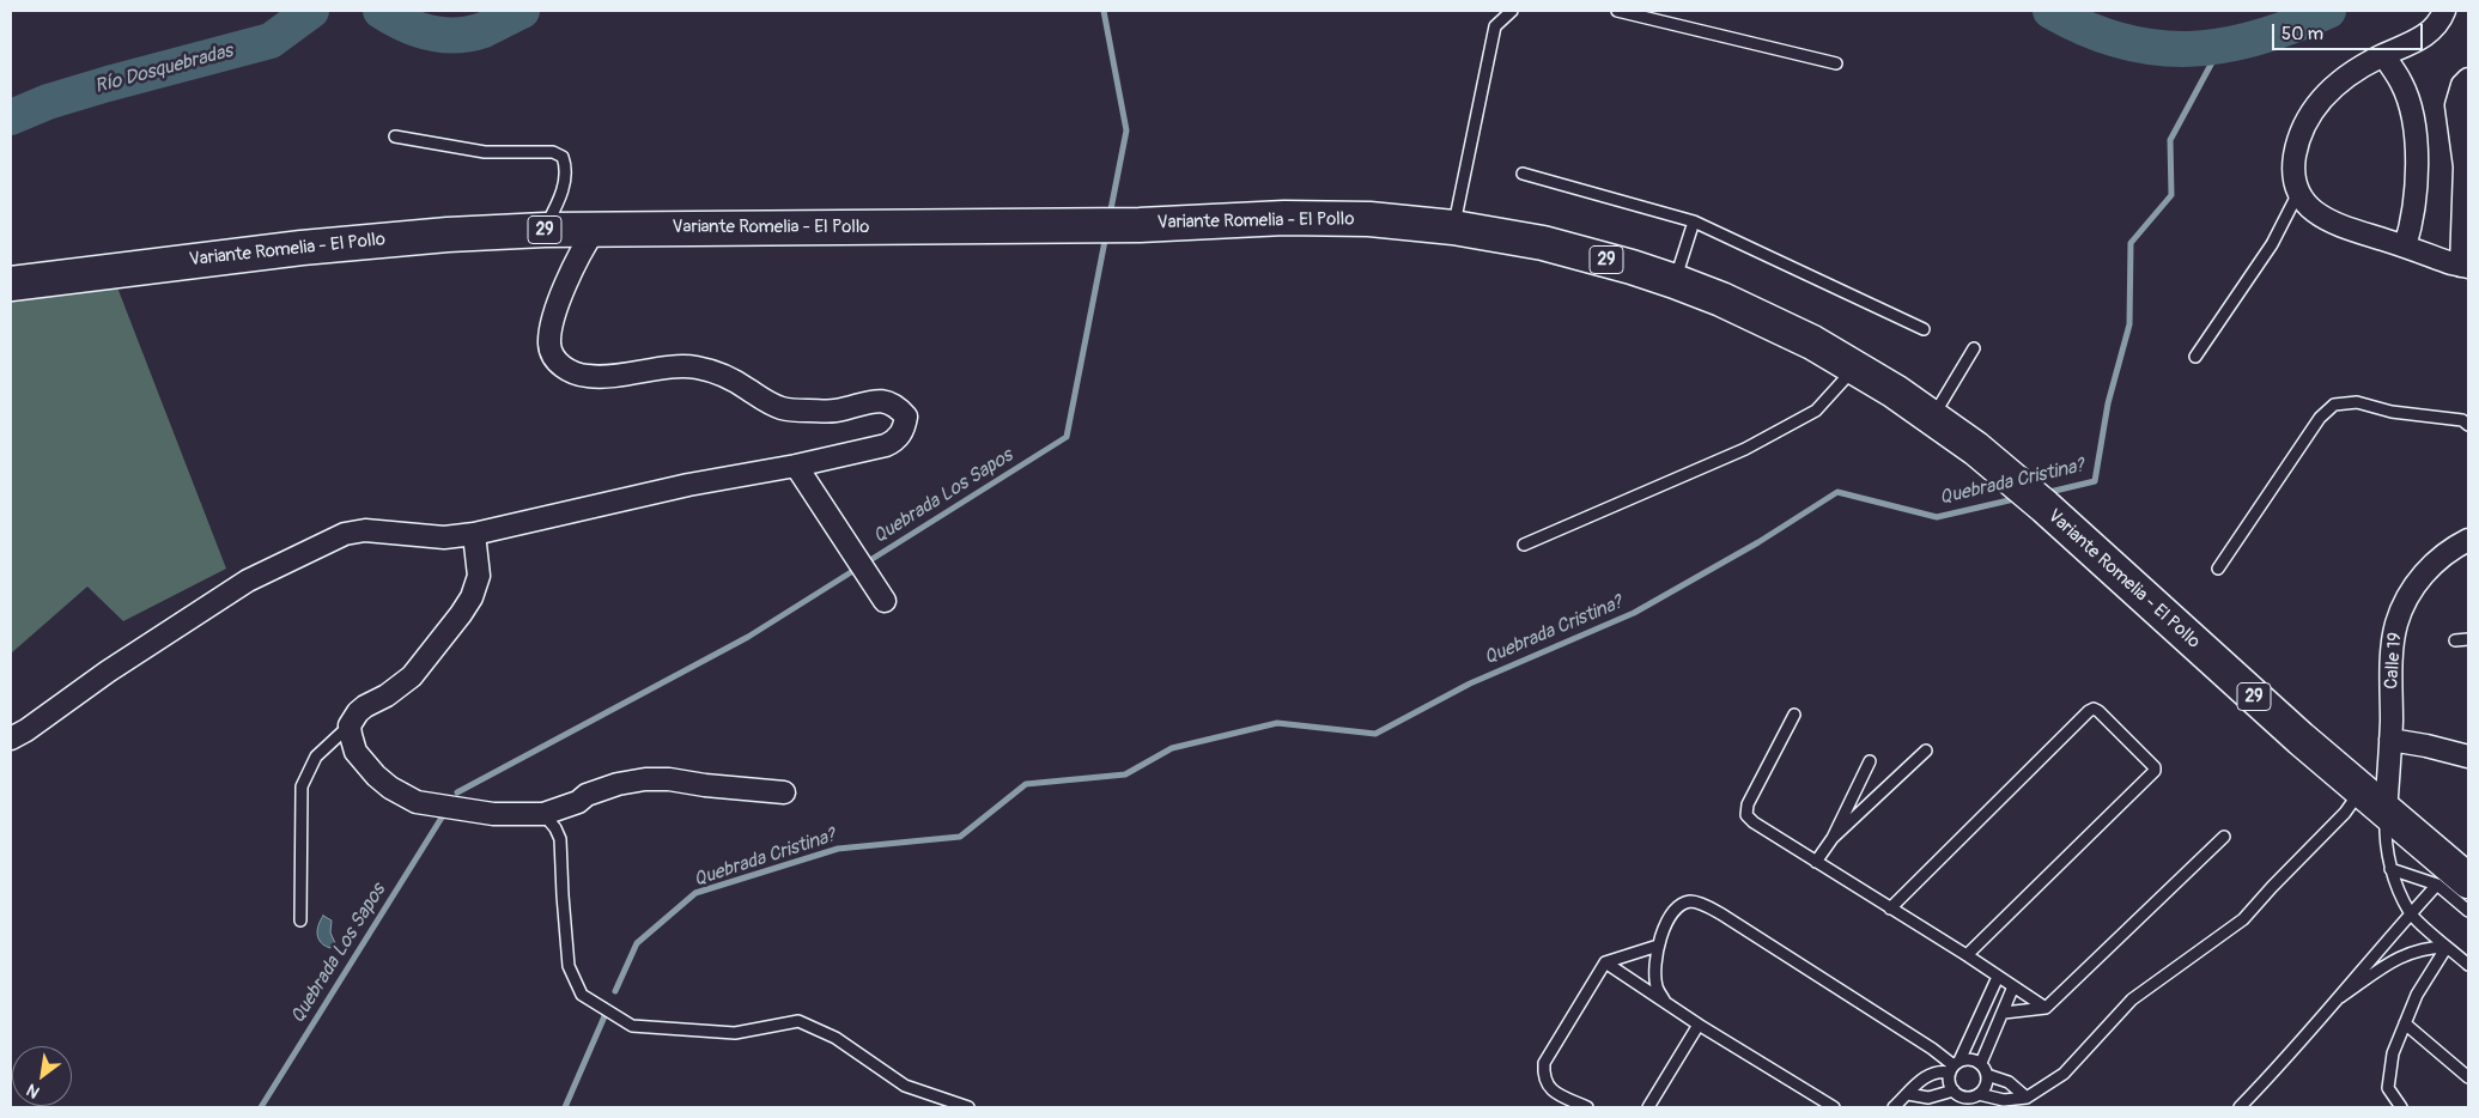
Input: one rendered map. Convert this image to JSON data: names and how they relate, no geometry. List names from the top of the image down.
{
  "streets": {
    "highway": ["Variante Romelia - El Pollo", "29"],
    "street": ["Calle 19"]
  },
  "crossings": [
    ["Variante Romelia - El Pollo", "Calle 19"]
  ],
  "water": ["Río Dosquebradas", "Quebrada Cristina?", "Quebrada Los Sapos"],
  "scale_bar": "50 m",
  "north": "bottom left"
}
